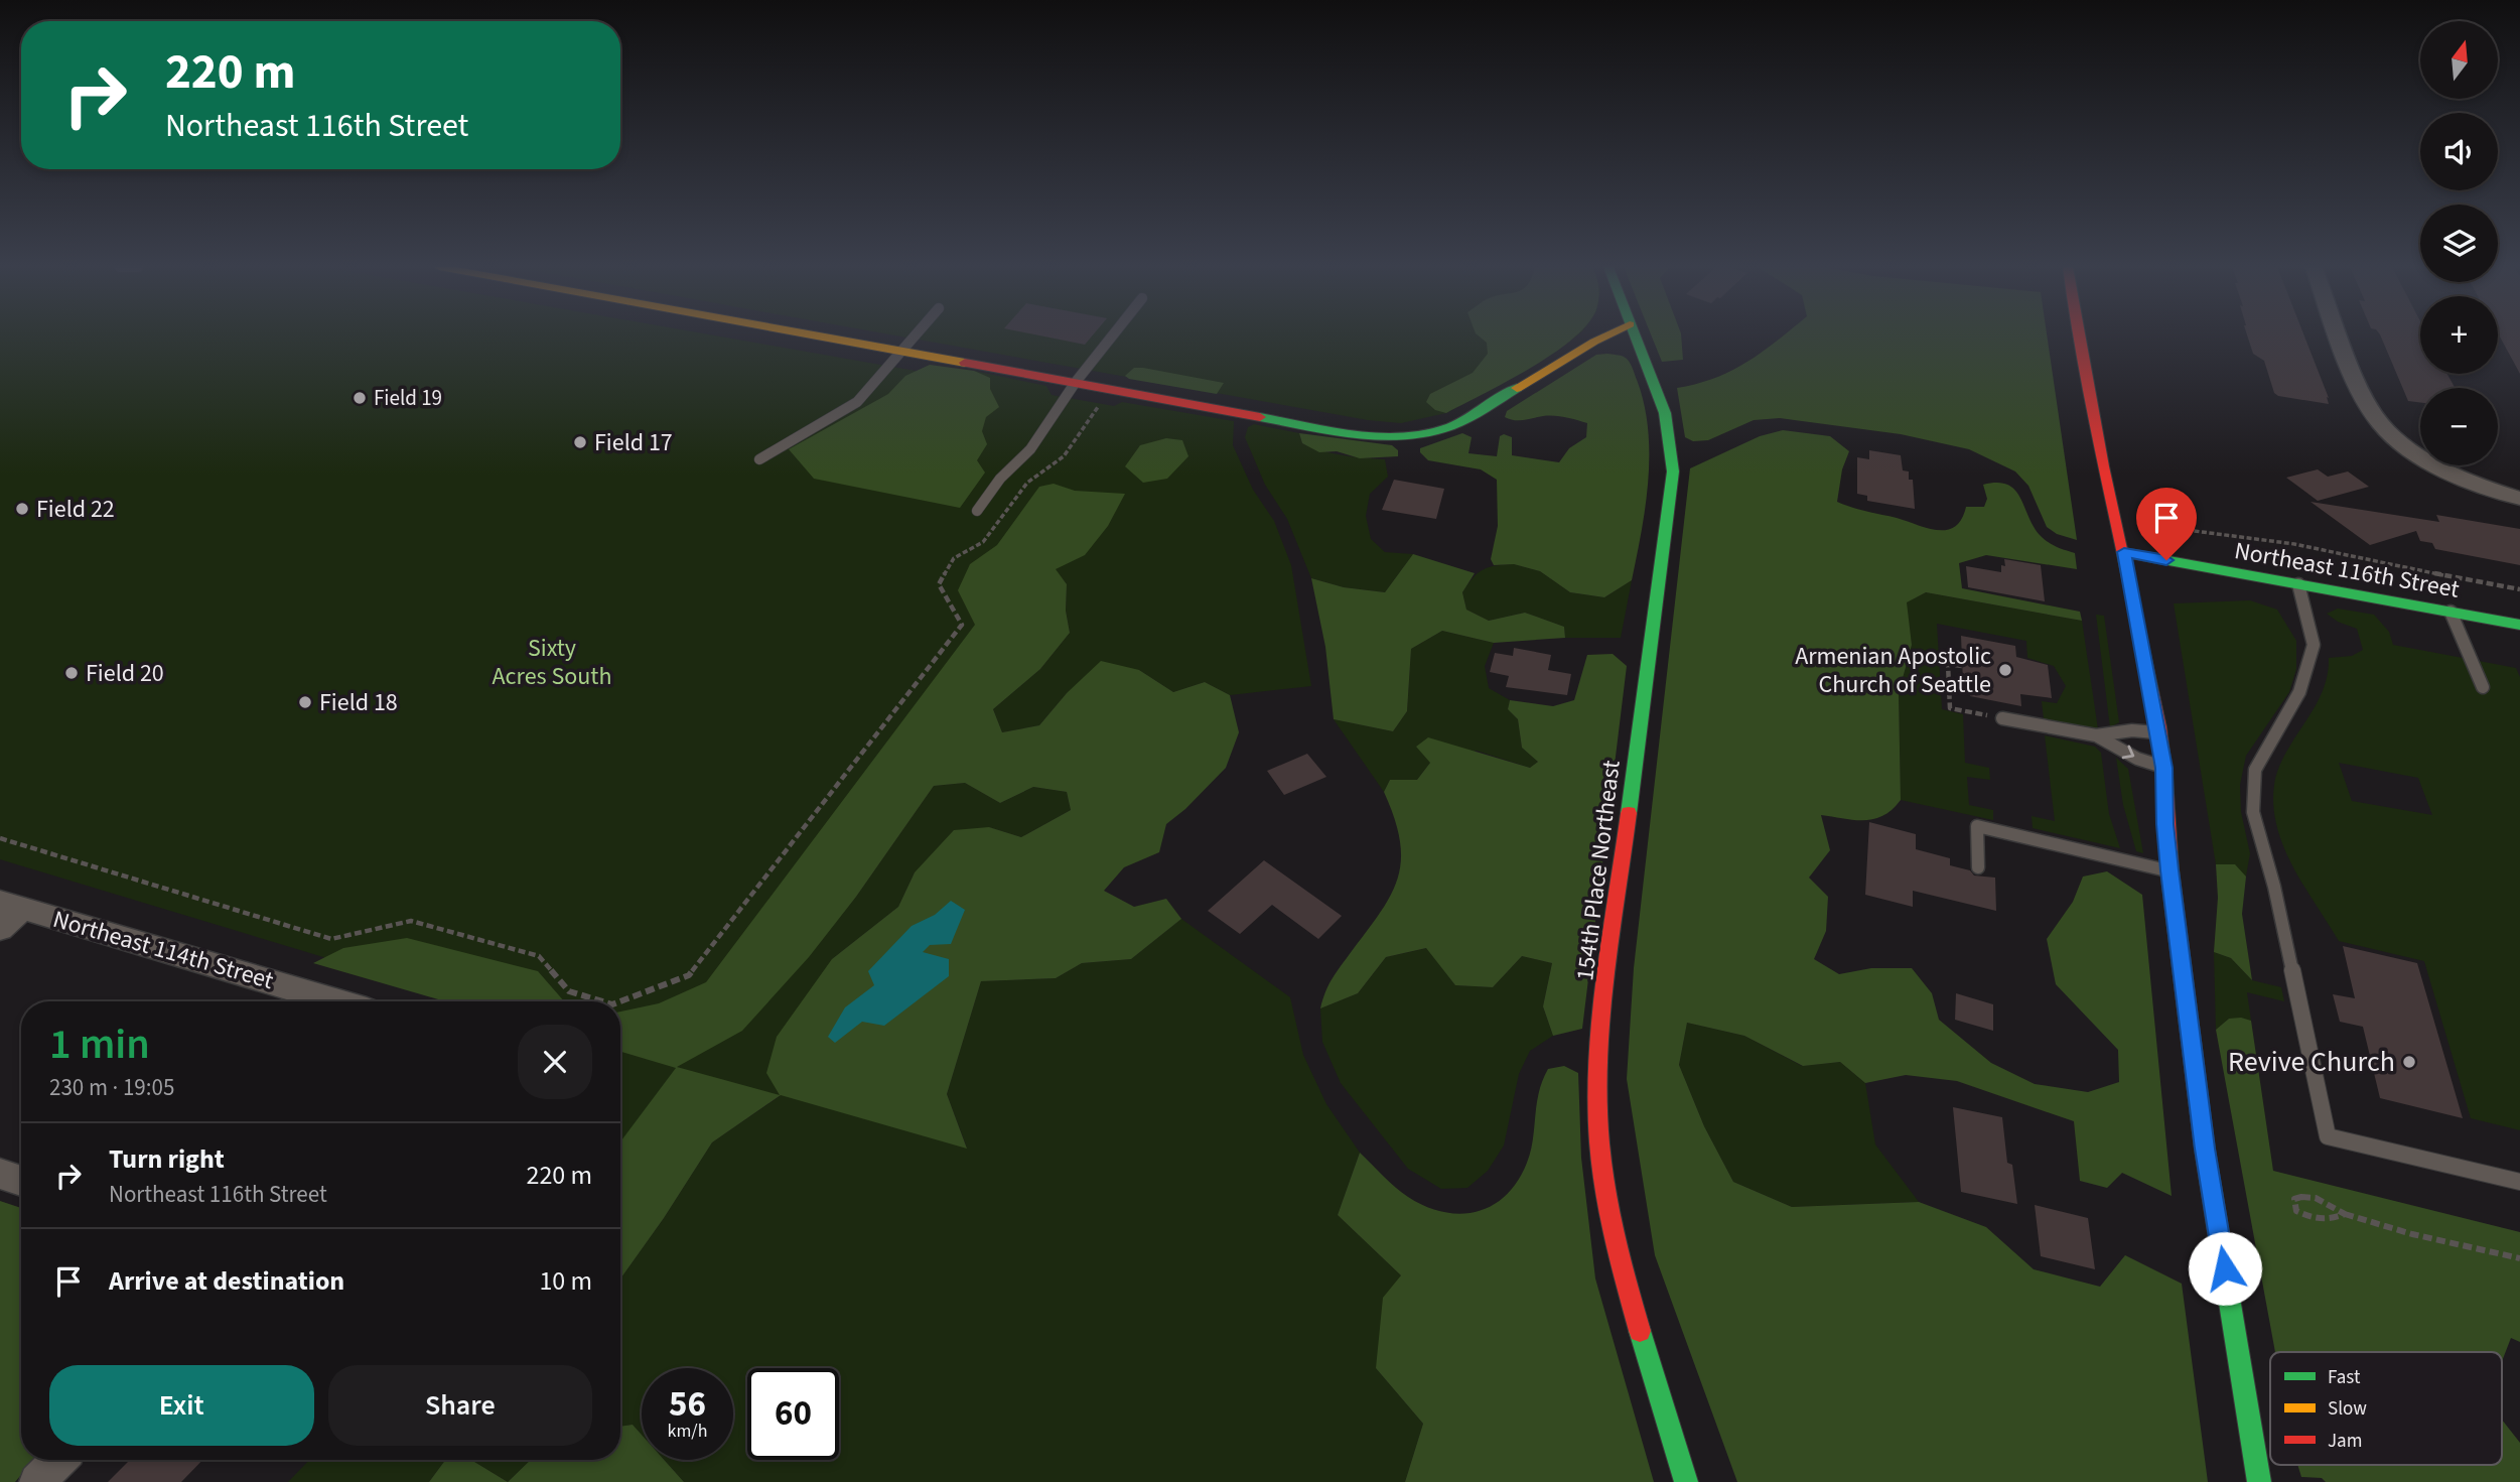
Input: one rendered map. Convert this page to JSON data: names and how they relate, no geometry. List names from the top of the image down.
{
  "streets": {
    "street": ["Northeast 116th Street", "154th Place Northeast", "Northeast 114th Street"]
  },
  "parks": ["Sixty Acres South"],
  "places": [
    "Field 19",
    "Field 17",
    "Field 22",
    "Armenian Apostolic Church of Seattle",
    "Field 20",
    "Field 18",
    "Revive Church"
  ],
  "legend": ["Fast", "Slow", "Jam"],
  "north": "top",
  "page": {
    "map_buttons": ["+", "−"],
    "turn": ["220 m", "Northeast 116th Street"],
    "heading": ["1 min", "230 m · 19:05"],
    "list": [
      {
        "name": "Turn right",
        "note": "Northeast 116th Street",
        "value": "220 m"
      },
      {
        "name": "Arrive at destination",
        "value": "10 m"
      }
    ],
    "buttons": ["Exit", "Share"],
    "speed": "56 km/h",
    "limit": "60"
  }
}
